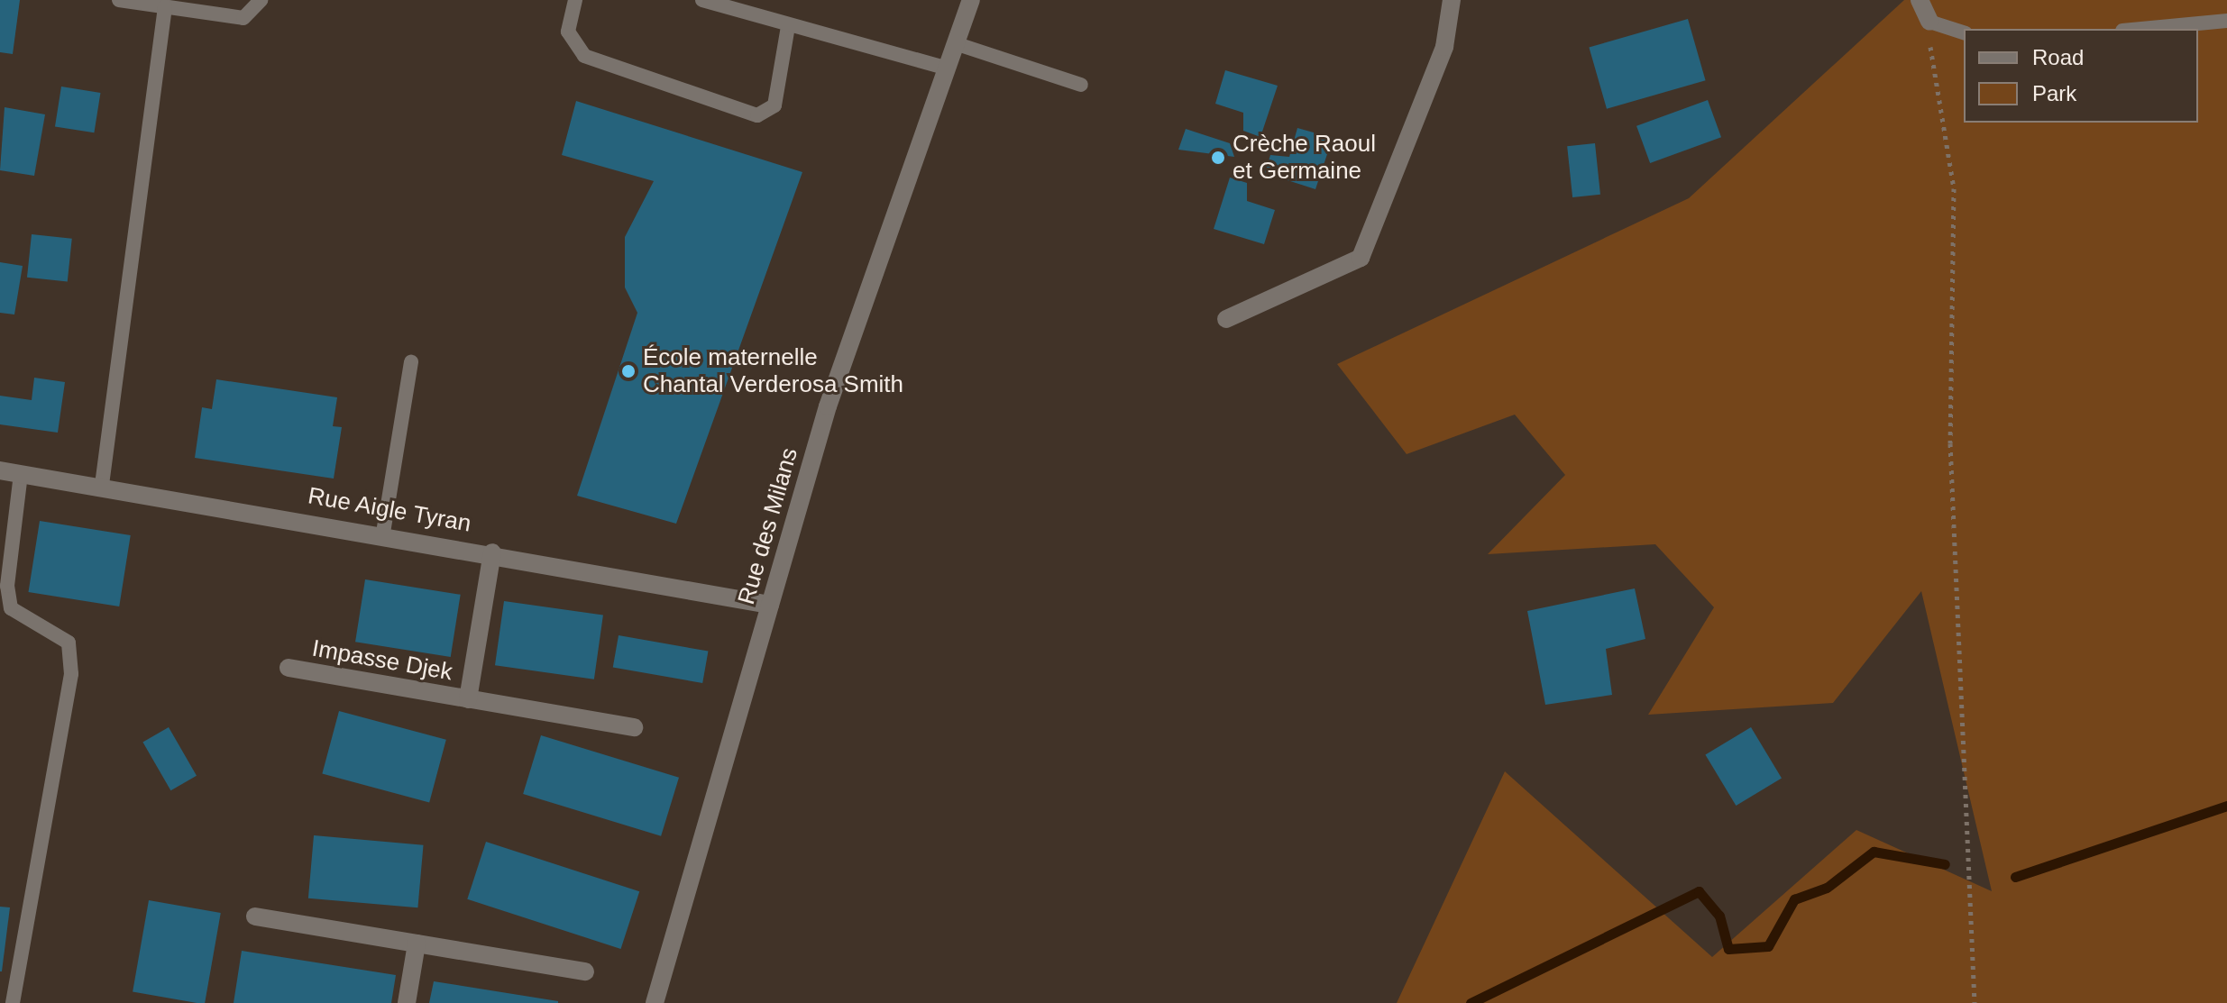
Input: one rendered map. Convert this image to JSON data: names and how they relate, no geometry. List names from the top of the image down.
{
  "streets": {
    "street": ["Rue Aigle Tyran", "Rue des Milans", "Impasse Djek"]
  },
  "crossings": [
    ["Rue Aigle Tyran", "Rue des Milans"],
    ["Rue Aigle Tyran", "Impasse Djek"]
  ],
  "places": ["Crèche Raoul et Germaine", "École maternelle Chantal Verderosa Smith"],
  "legend": ["Road", "Park"]
}
